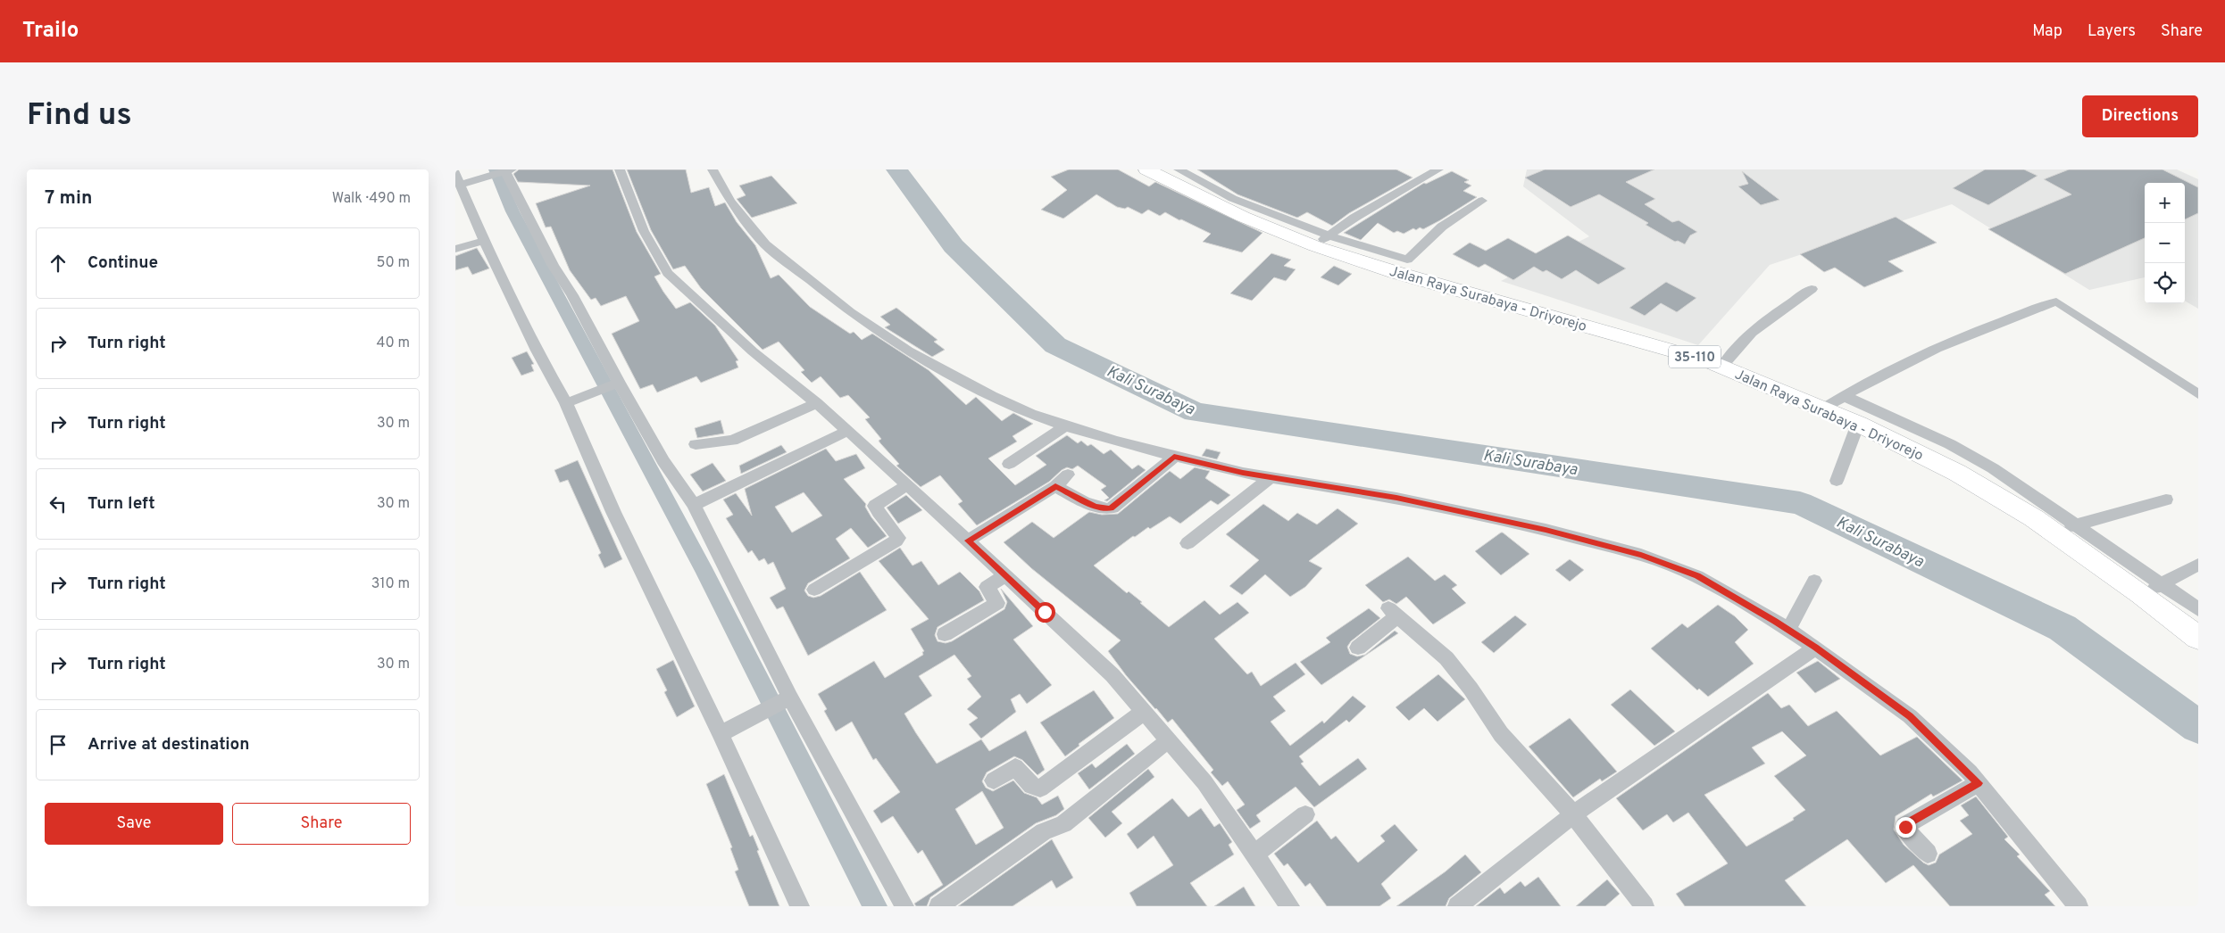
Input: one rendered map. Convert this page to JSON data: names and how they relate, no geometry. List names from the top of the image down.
{
  "streets": {
    "main road": ["Jalan Raya Surabaya - Driyorejo", "35-110"]
  },
  "water": ["Kali Surabaya"],
  "page": {
    "header": "Trailo",
    "nav": ["Map", "Layers", "Share"],
    "buttons": [
      "Directions",
      ["Save", "Share"]
    ],
    "title": "Find us",
    "heading": ["7 min", "Walk · 490 m"],
    "map_buttons": ["+", "−"],
    "list": [
      ["Continue", "50 m"],
      ["Turn right", "40 m"],
      ["Turn right", "30 m"],
      ["Turn left", "30 m"],
      ["Turn right", "310 m"],
      ["Turn right", "30 m"],
      "Arrive at destination"
    ]
  }
}
